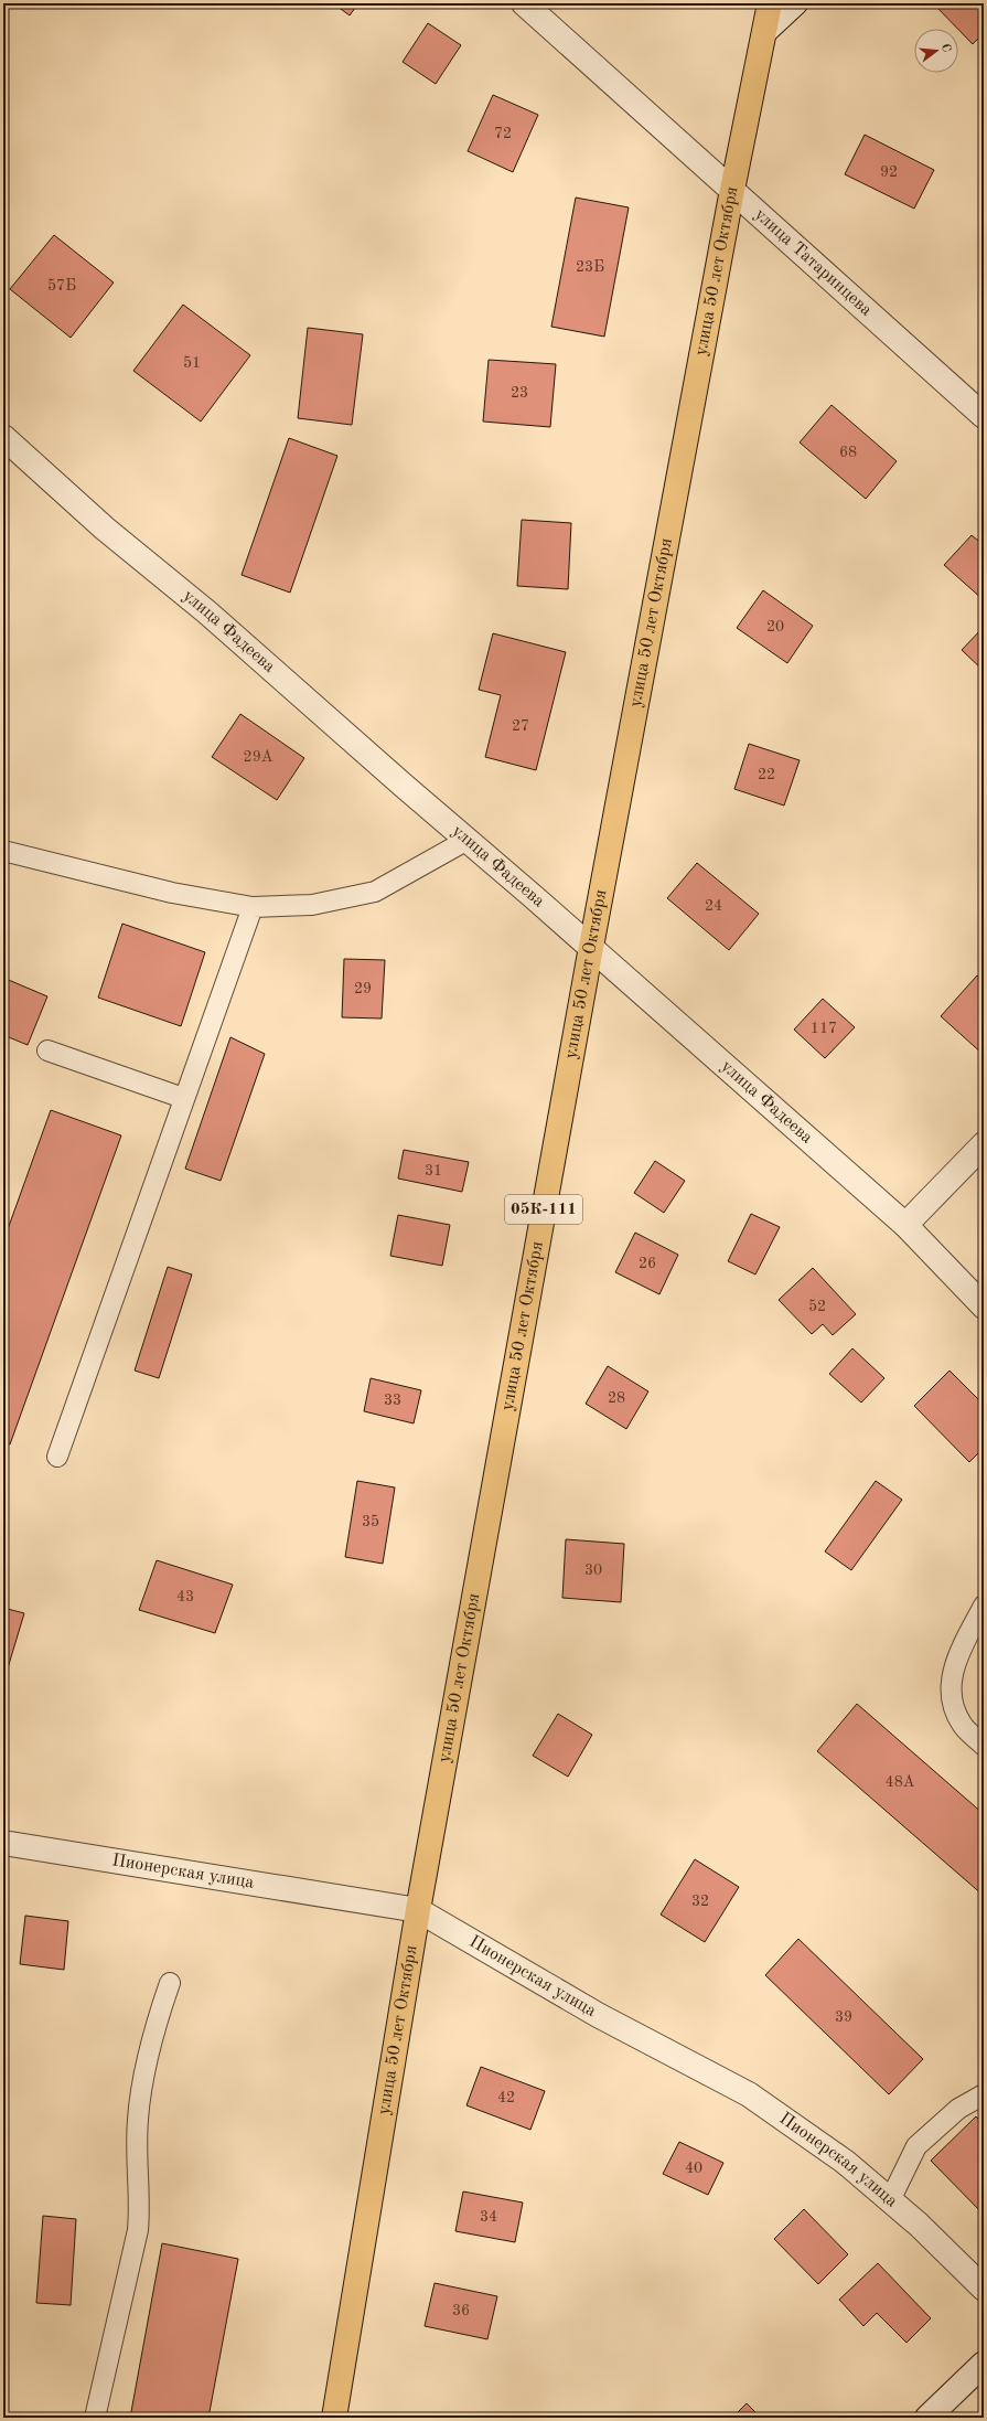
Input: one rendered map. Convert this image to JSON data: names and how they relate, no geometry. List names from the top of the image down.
{
  "streets": {
    "main road": ["улица 50 лет Октября", "05К-111"],
    "street": ["улица Татаринцева", "улица Фадеева", "Пионерская улица"]
  },
  "crossings": [
    ["улица Татаринцева", "улица 50 лет Октября"],
    ["улица 50 лет Октября", "улица Фадеева"],
    ["улица 50 лет Октября", "Пионерская улица"]
  ],
  "house_numbers": [
    "72",
    "92",
    "23Б",
    "57Б",
    "51",
    "23",
    "68",
    "20",
    "27",
    "29А",
    "22",
    "24",
    "29",
    "117",
    "31",
    "26",
    "52",
    "28",
    "33",
    "35",
    "30",
    "43",
    "48А",
    "32",
    "39",
    "42",
    "40",
    "34",
    "36"
  ],
  "north": "right"
}
